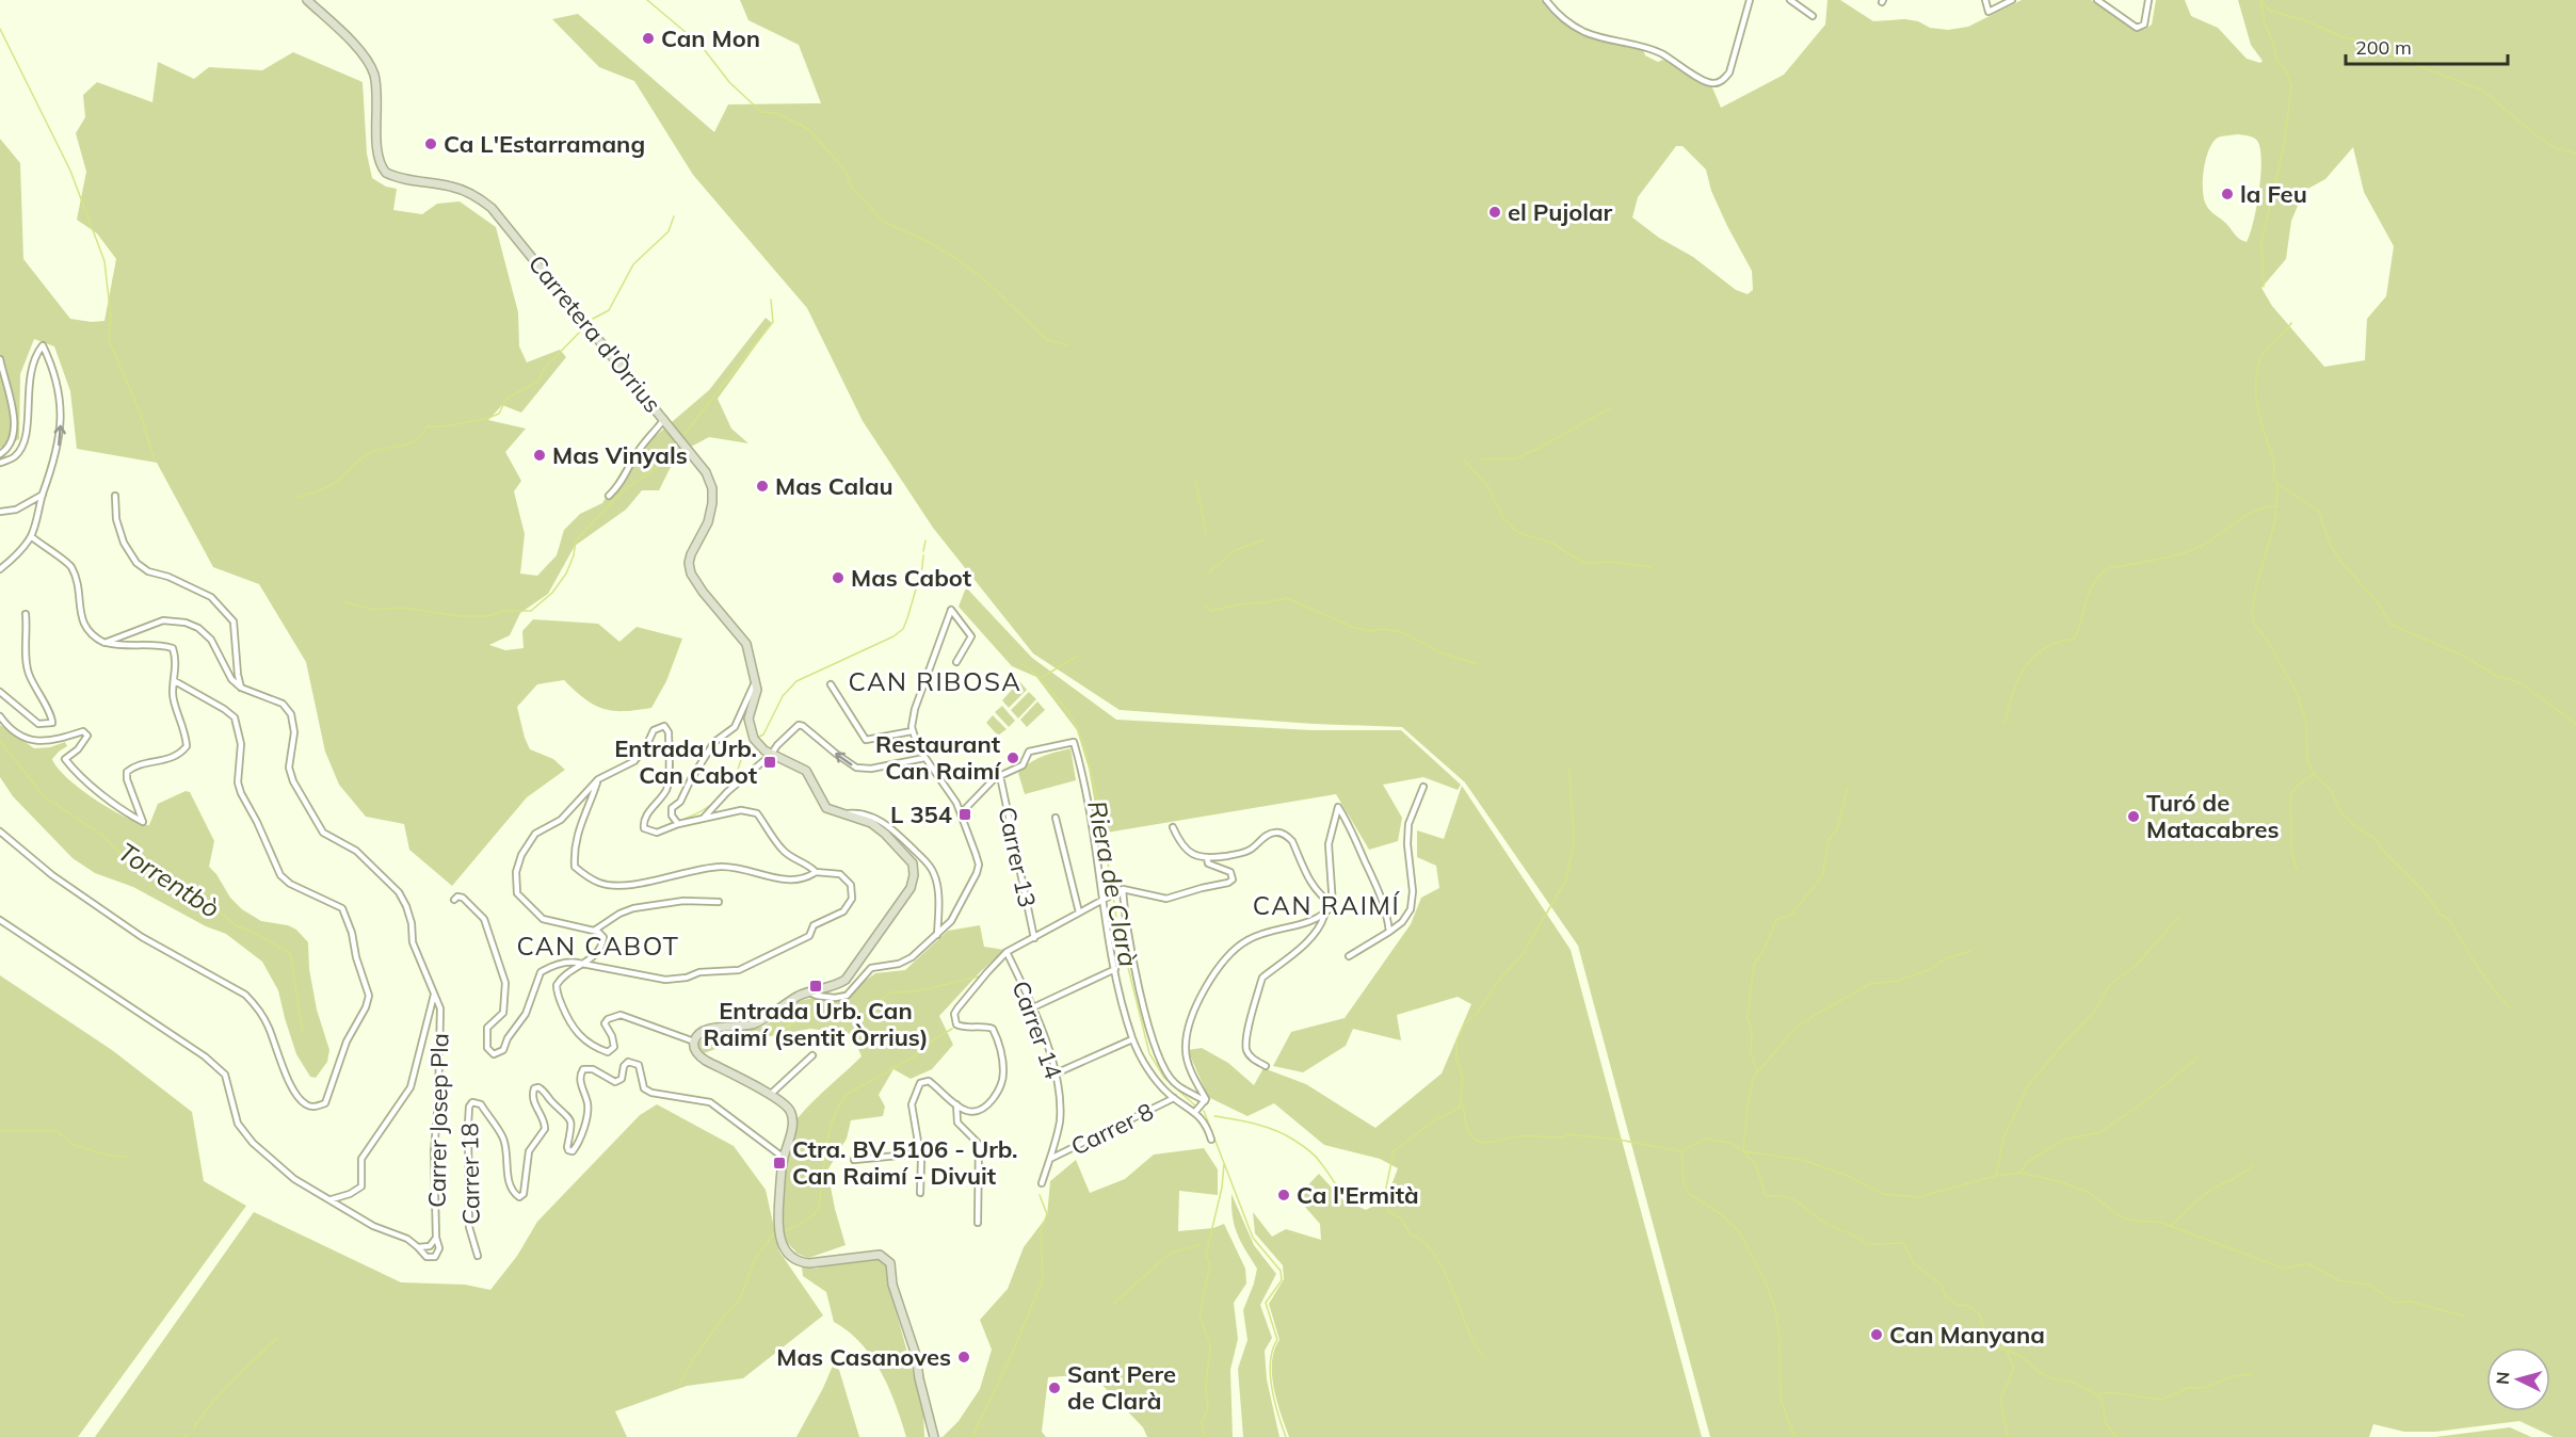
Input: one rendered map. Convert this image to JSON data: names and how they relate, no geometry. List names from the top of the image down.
{
  "streets": {
    "street": [
      "Carretera d'Òrrius",
      "Carrer 13",
      "Carrer 14",
      "Carrer Josep Pla",
      "Carrer 8",
      "Carrer 18"
    ]
  },
  "crossings": [
    ["Carrer 14", "Carrer 8"]
  ],
  "districts": ["CAN RIBOSA", "CAN RAIMÍ", "CAN CABOT"],
  "water": ["Torrentbò", "Riera de Clarà"],
  "places": {
    "other": [
      "Can Mon",
      "Ca L'Estarramang",
      "la Feu",
      "el Pujolar",
      "Mas Vinyals",
      "Mas Calau",
      "Mas Cabot",
      "Restaurant Can Raimí",
      "Turó de Matacabres",
      "Ca l'Ermità",
      "Can Manyana",
      "Mas Casanoves",
      "Sant Pere de Clarà"
    ],
    "transit": [
      "Entrada Urb. Can Cabot",
      "L 354",
      "Entrada Urb. Can Raimí (sentit Òrrius)",
      "Ctra. BV 5106 - Urb. Can Raimí - Divuit"
    ]
  },
  "scale_bar": "200 m",
  "north": "left"
}
